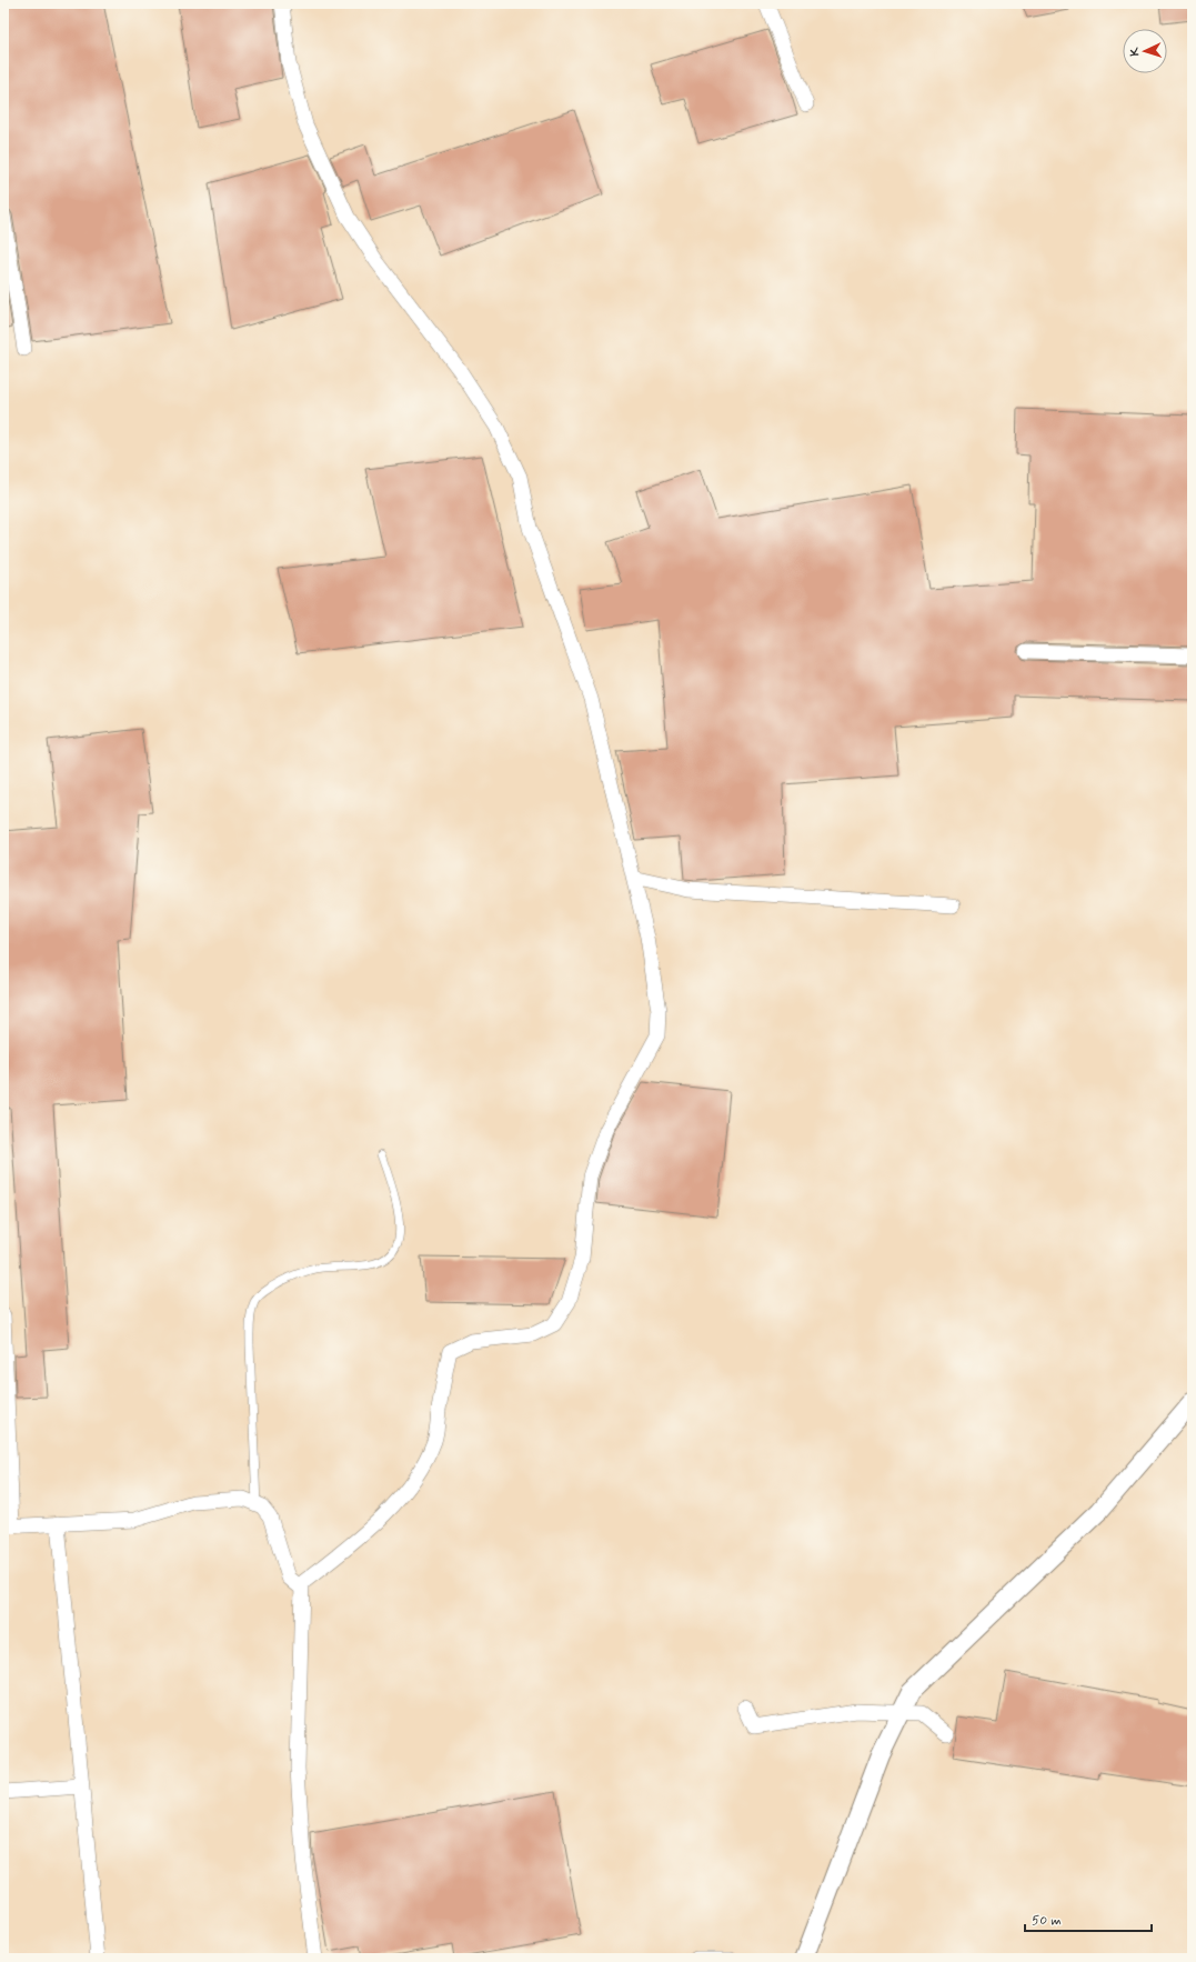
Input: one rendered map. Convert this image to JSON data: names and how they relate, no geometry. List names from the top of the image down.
{
  "scale_bar": "50 m",
  "north": "left"
}
